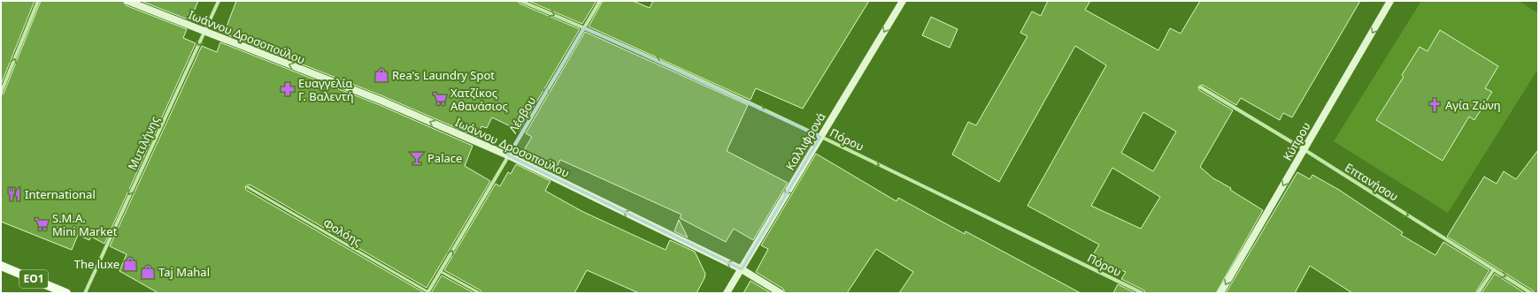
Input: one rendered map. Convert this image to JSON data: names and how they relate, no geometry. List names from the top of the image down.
{
  "streets": {
    "main road": ["ΕΟ1"],
    "street": [
      "Ιωάννου Δροσοπούλου",
      "Λέσβου",
      "Πόρου",
      "Καλλιφρονά",
      "Κύπρου",
      "Μυτιλήνης",
      "Επτανήσου"
    ],
    "lane": ["Φολόης"]
  },
  "crossings": [
    ["Ιωάννου Δροσοπούλου", "Λέσβου"],
    ["Ιωάννου Δροσοπούλου", "Καλλιφρονά"],
    ["Ιωάννου Δροσοπούλου", "Μυτιλήνης"],
    ["Λέσβου", "Πόρου"],
    ["Λέσβου", "Φολόης"],
    ["Πόρου", "Καλλιφρονά"],
    ["Κύπρου", "Επτανήσου"]
  ],
  "one_way": [
    "Ιωάννου Δροσοπούλου",
    "Λέσβου",
    "Πόρου",
    "Καλλιφρονά",
    "Κύπρου",
    "Μυτιλήνης",
    "Επτανήσου"
  ],
  "places": {
    "shop": ["Rea's Laundry Spot", "The luxe", "Taj Mahal"],
    "pharmacy": ["Ευαγγελία Γ. Βαλεντή"],
    "supermarket": ["Χατζίκος Αθανάσιος", "S.M.A. Mini Market"],
    "church": ["Αγία Ζώνη"],
    "bar": ["Palace"],
    "restaurant": ["International"]
  }
}
